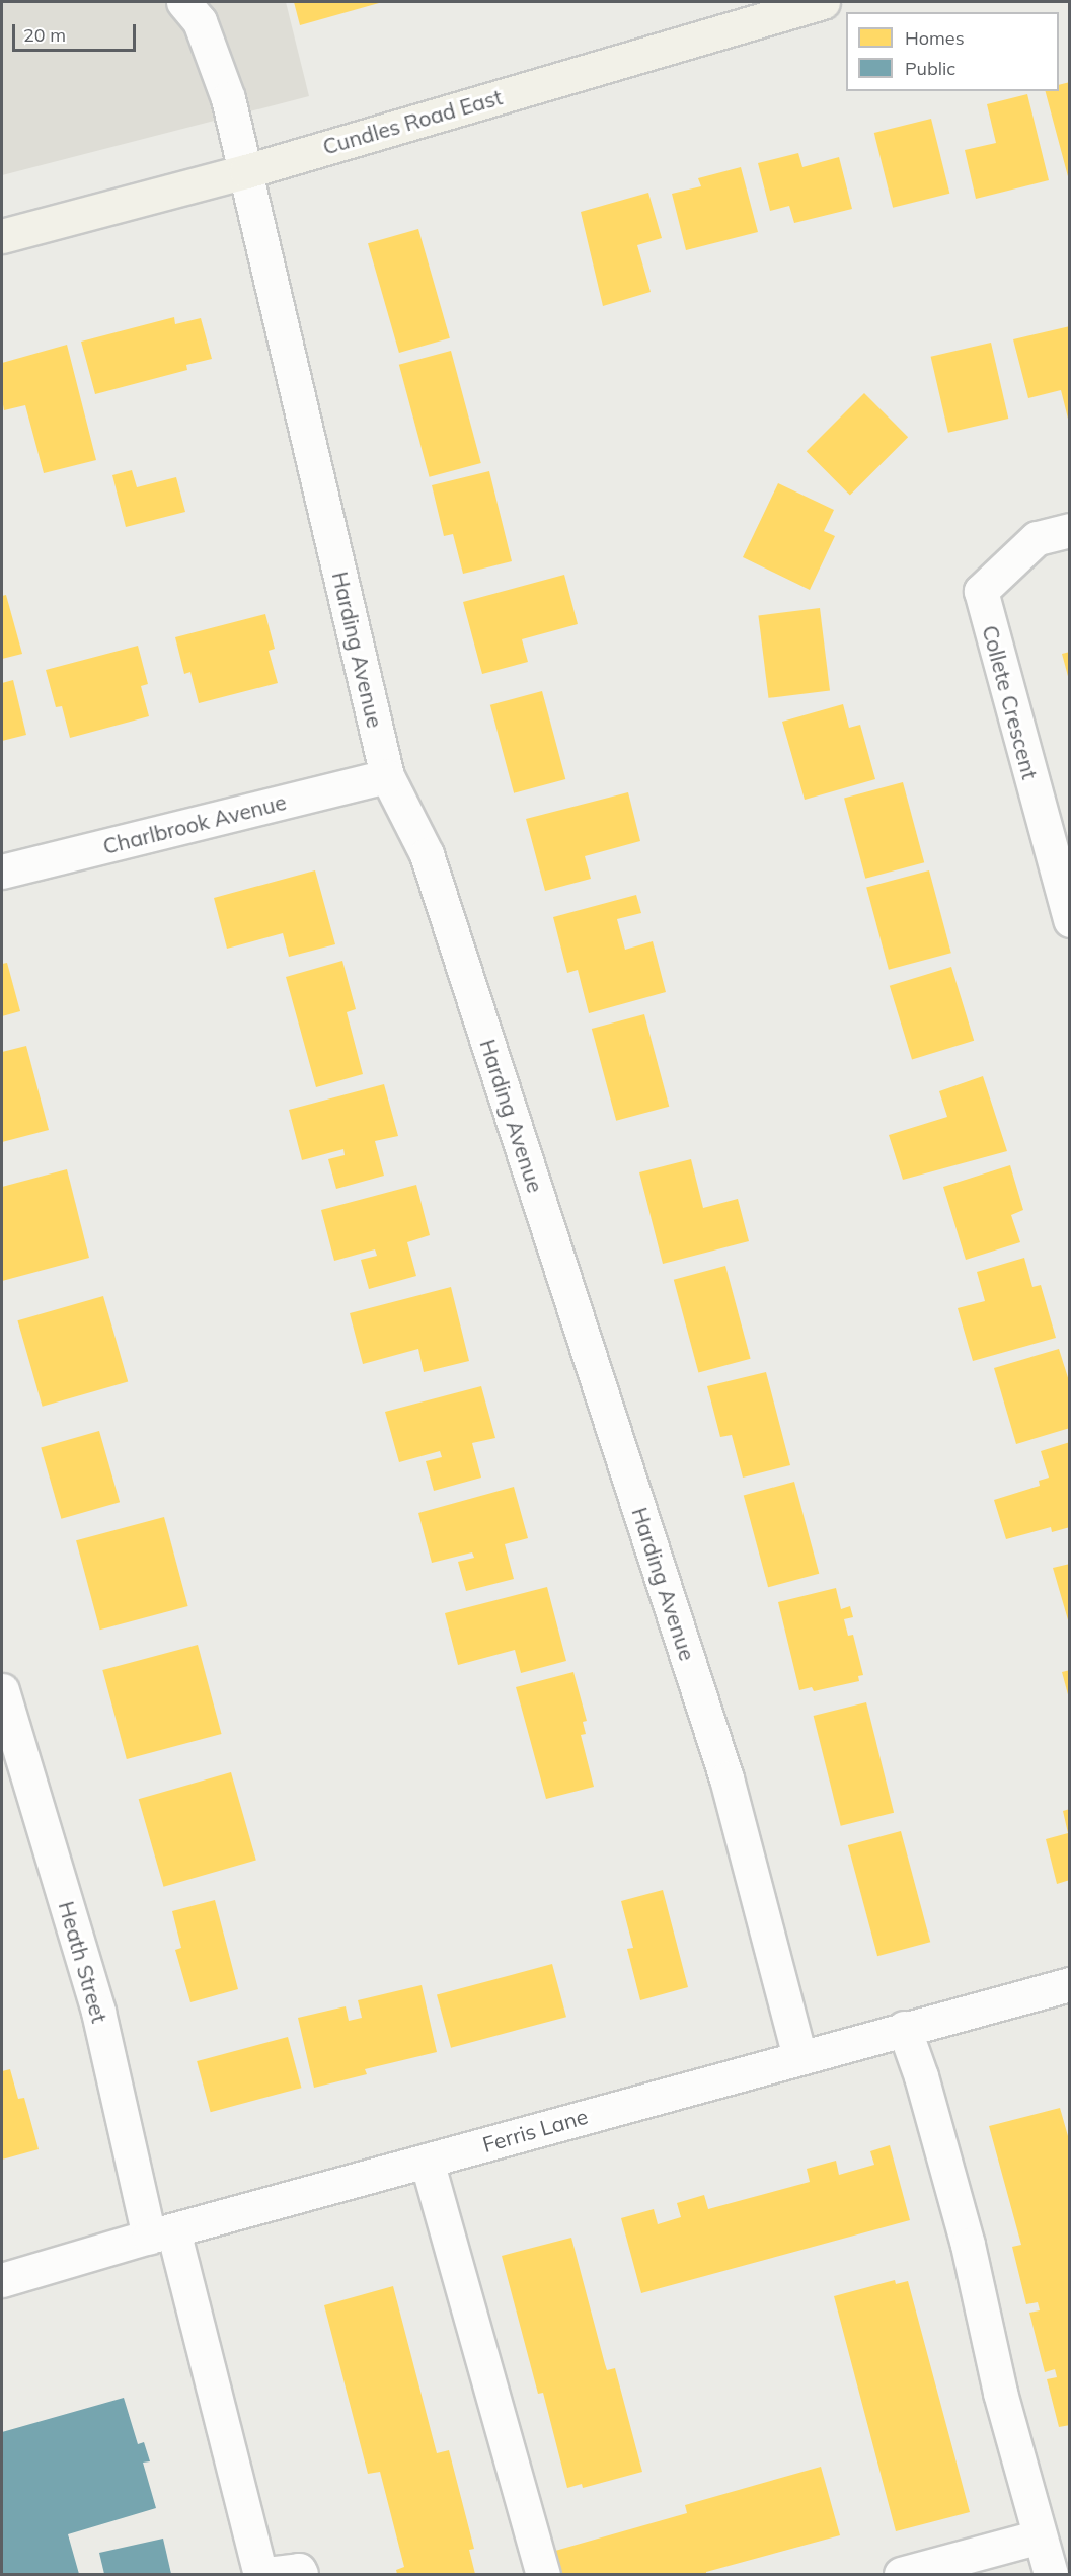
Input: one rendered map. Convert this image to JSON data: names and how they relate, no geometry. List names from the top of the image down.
{
  "streets": {
    "main road": ["Cundles Road East"],
    "street": [
      "Harding Avenue",
      "Collete Crescent",
      "Charlbrook Avenue",
      "Heath Street",
      "Ferris Lane"
    ]
  },
  "crossings": [
    ["Cundles Road East", "Harding Avenue"],
    ["Harding Avenue", "Charlbrook Avenue"],
    ["Harding Avenue", "Ferris Lane"],
    ["Heath Street", "Ferris Lane"]
  ],
  "legend": ["Homes", "Public"],
  "scale_bar": "20 m"
}
